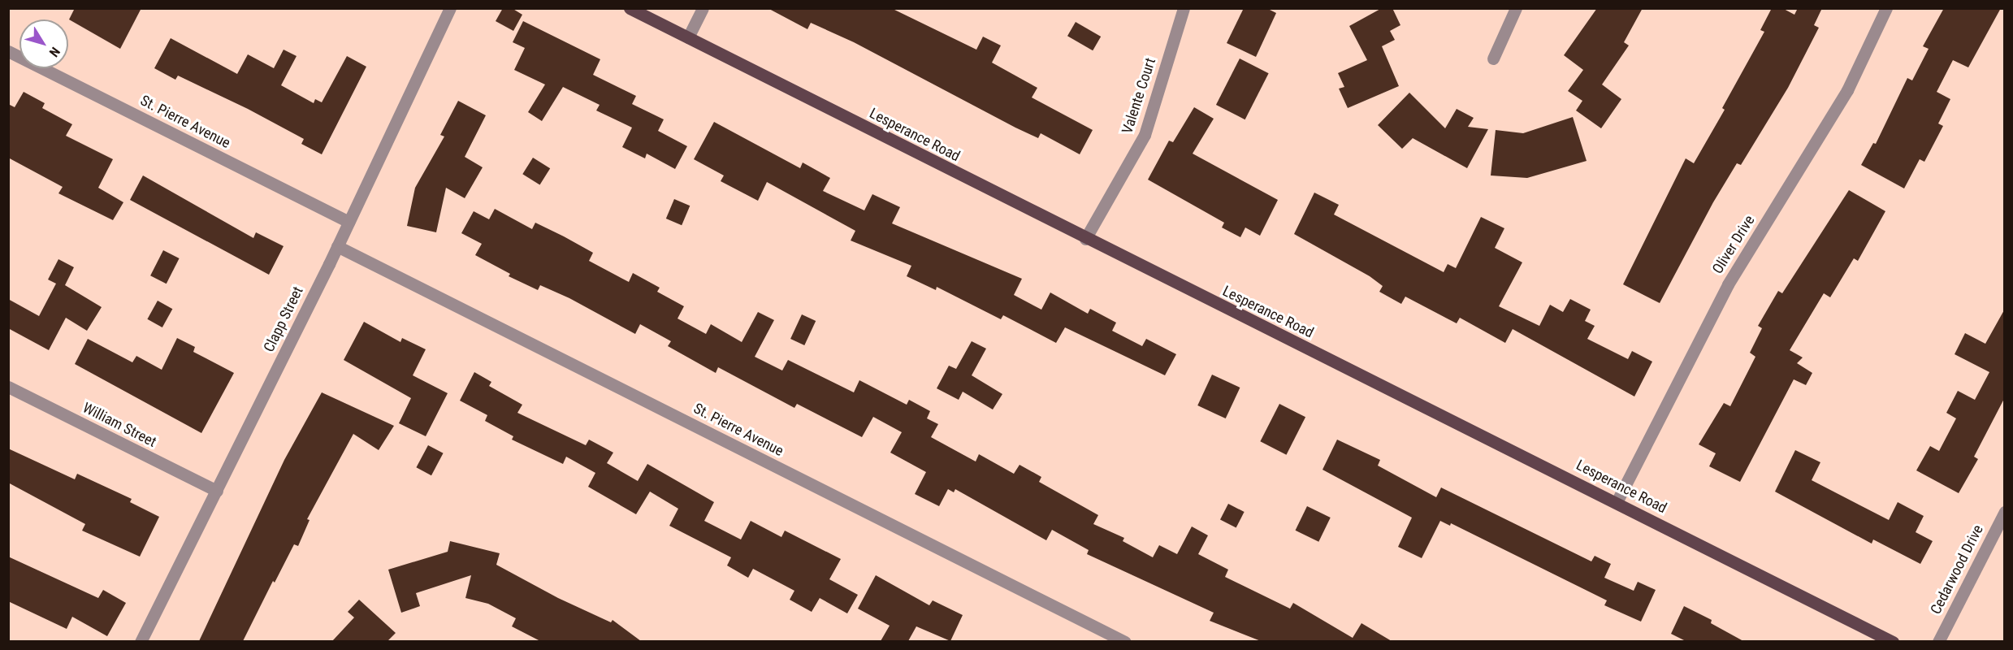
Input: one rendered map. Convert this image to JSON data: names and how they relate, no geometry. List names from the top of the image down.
{
  "streets": {
    "main road": ["Lesperance Road"],
    "street": [
      "Valente Court",
      "St. Pierre Avenue",
      "Oliver Drive",
      "Clapp Street",
      "William Street",
      "Cedarwood Drive"
    ]
  },
  "crossings": [
    ["Valente Court", "Lesperance Road"],
    ["St. Pierre Avenue", "Clapp Street"],
    ["Lesperance Road", "Oliver Drive"],
    ["Clapp Street", "William Street"]
  ],
  "north": "bottom right"
}
